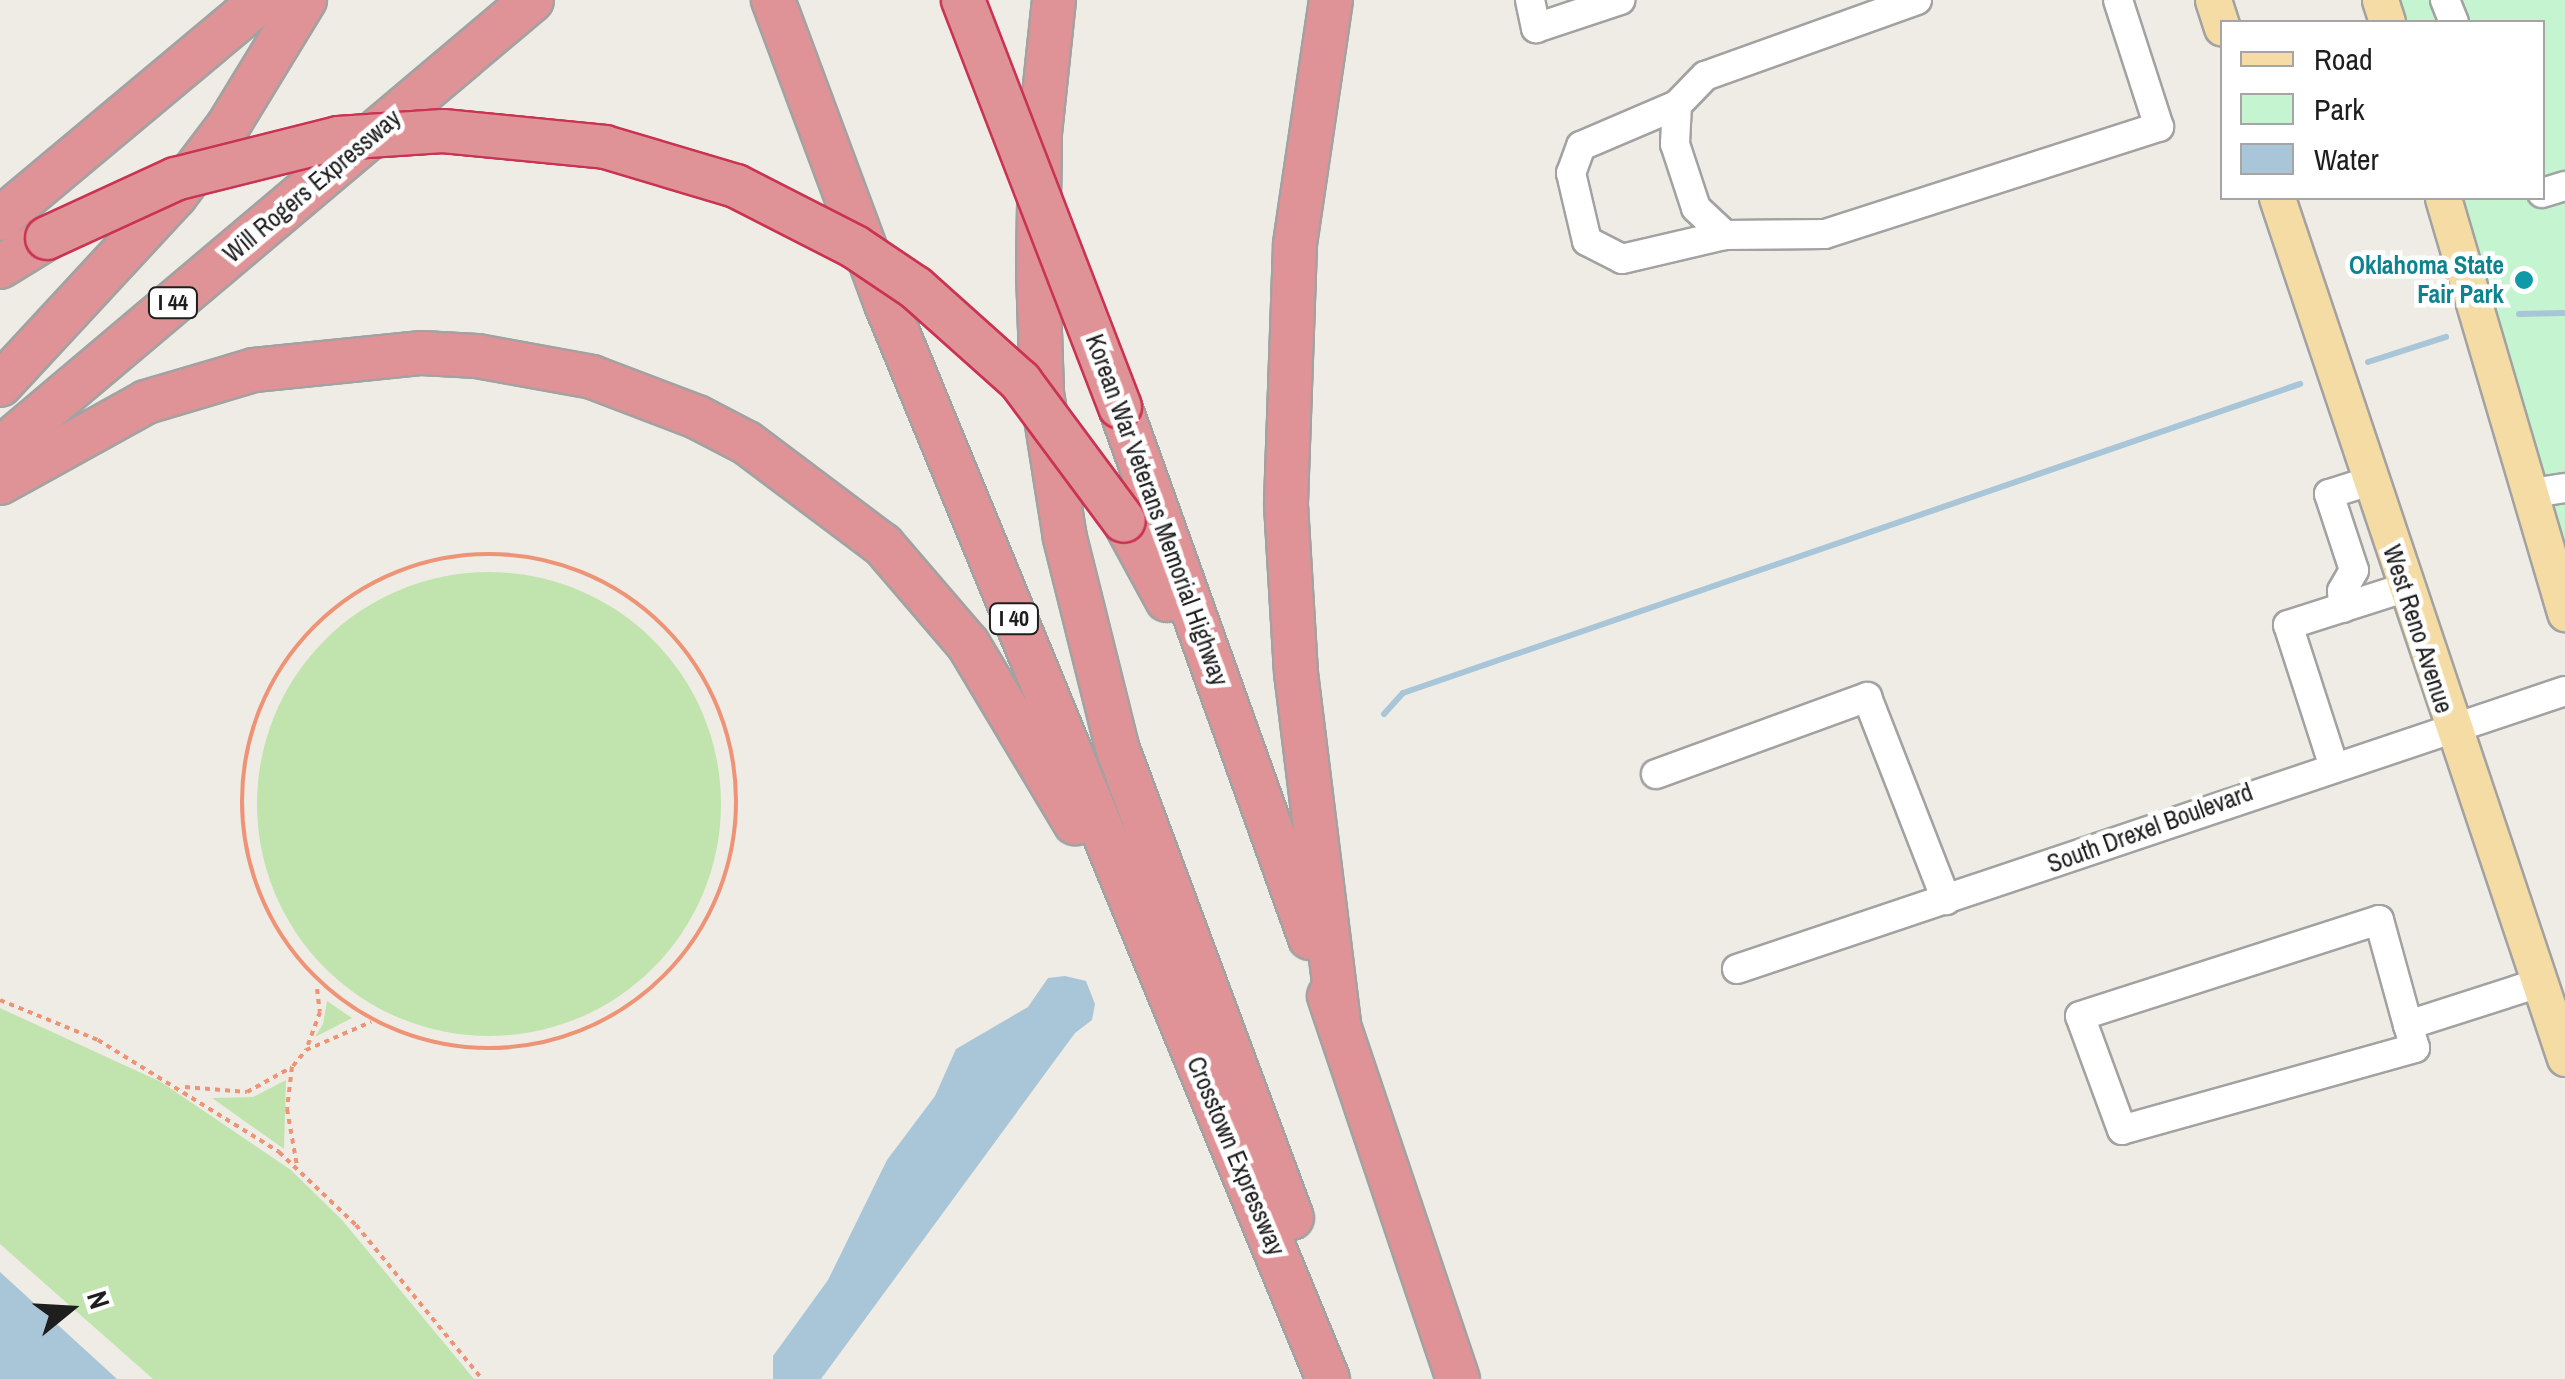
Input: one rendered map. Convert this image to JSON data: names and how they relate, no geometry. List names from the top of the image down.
{
  "streets": {
    "highway": [
      "Will Rogers Expressway",
      "I 44",
      "Korean War Veterans Memorial Highway",
      "I 40",
      "Crosstown Expressway"
    ],
    "main road": ["West Reno Avenue"],
    "street": ["South Drexel Boulevard"]
  },
  "crossings": [
    ["I 40", "Crosstown Expressway"],
    ["West Reno Avenue", "South Drexel Boulevard"]
  ],
  "places": ["Oklahoma State Fair Park"],
  "legend": ["Road", "Park", "Water"],
  "north": "right"
}
